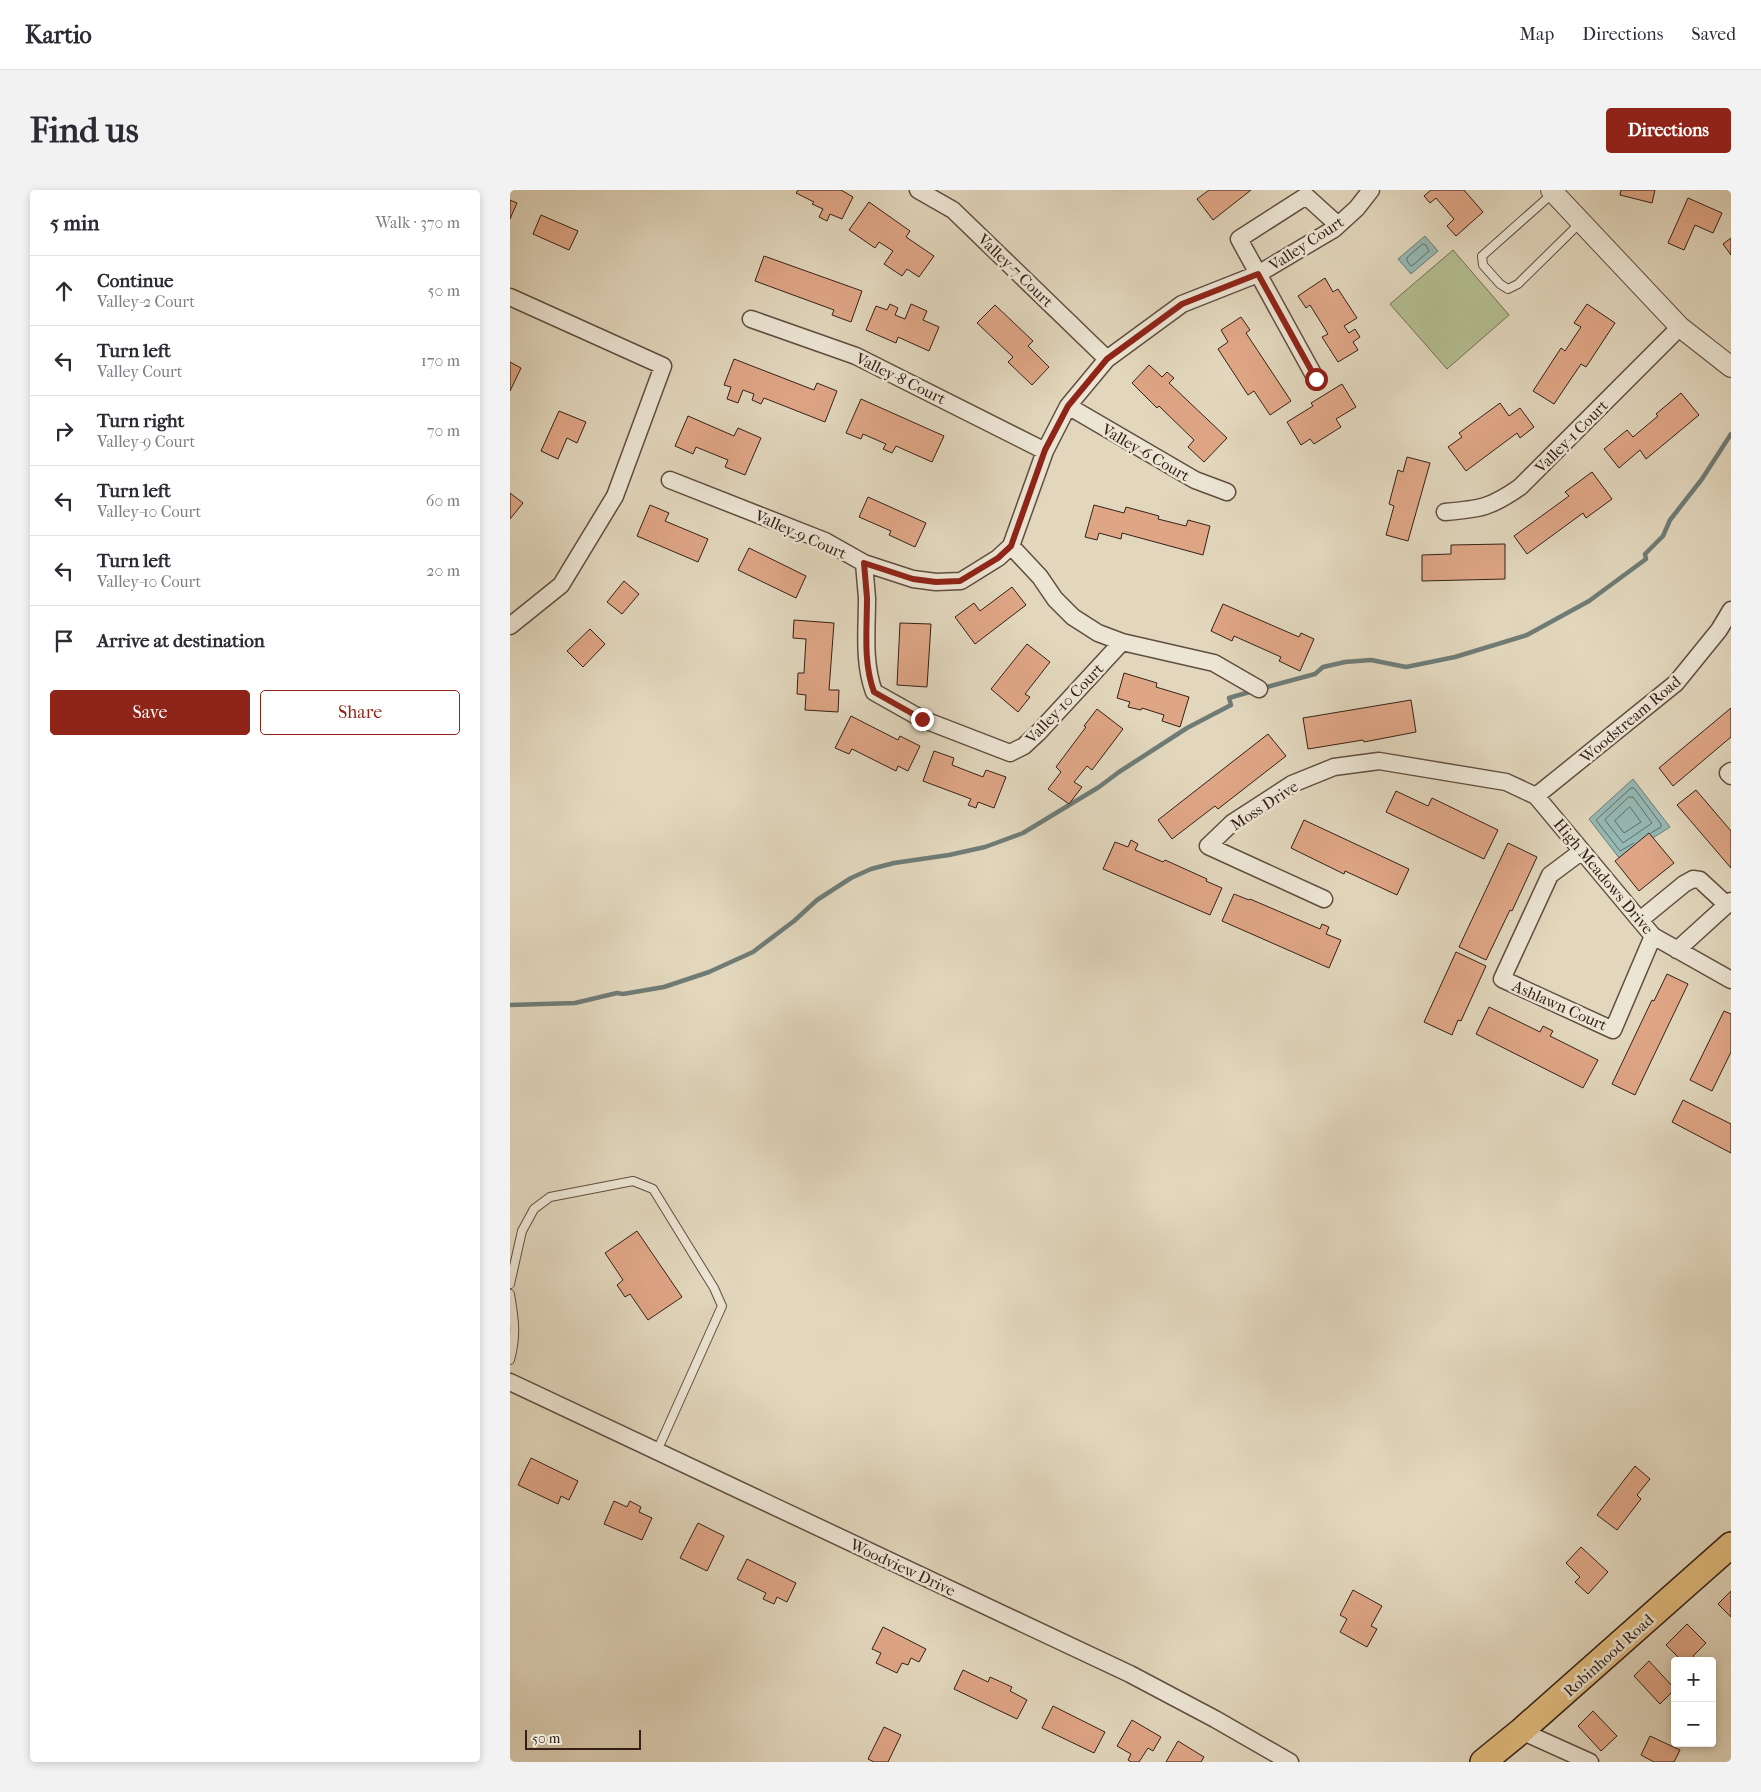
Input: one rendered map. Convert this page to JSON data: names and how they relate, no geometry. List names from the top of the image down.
{
  "streets": {
    "main road": ["Robinhood Road"],
    "street": [
      "Valley Court",
      "Valley-7 Court",
      "Valley-8 Court",
      "Valley-1 Court",
      "Valley-6 Court",
      "Valley-9 Court",
      "Valley-10 Court",
      "Woodstream Road",
      "Moss Drive",
      "High Meadows Drive",
      "Ashlawn Court",
      "Woodview Drive"
    ]
  },
  "crossings": [
    ["Valley Court", "Valley-7 Court"],
    ["Valley Court", "Valley-8 Court"],
    ["Valley Court", "Valley-6 Court"],
    ["Valley Court", "Valley-9 Court"],
    ["Valley-9 Court", "Valley-10 Court"],
    ["Woodstream Road", "Moss Drive"],
    ["Woodstream Road", "High Meadows Drive"],
    ["Moss Drive", "High Meadows Drive"],
    ["High Meadows Drive", "Ashlawn Court"]
  ],
  "scale_bar": "50 m",
  "page": {
    "header": "Kartio",
    "nav": ["Map", "Directions", "Saved"],
    "buttons": [
      "Directions",
      ["Save", "Share"]
    ],
    "title": "Find us",
    "heading": ["5 min", "Walk · 370 m"],
    "list": [
      ["Continue", "Valley-2 Court", "50 m"],
      ["Turn left", "Valley Court", "170 m"],
      ["Turn right", "Valley-9 Court", "70 m"],
      ["Turn left", "Valley-10 Court", "60 m"],
      ["Turn left", "Valley-10 Court", "20 m"],
      "Arrive at destination"
    ],
    "map_buttons": ["+", "−"],
    "scale": "50 m"
  }
}
